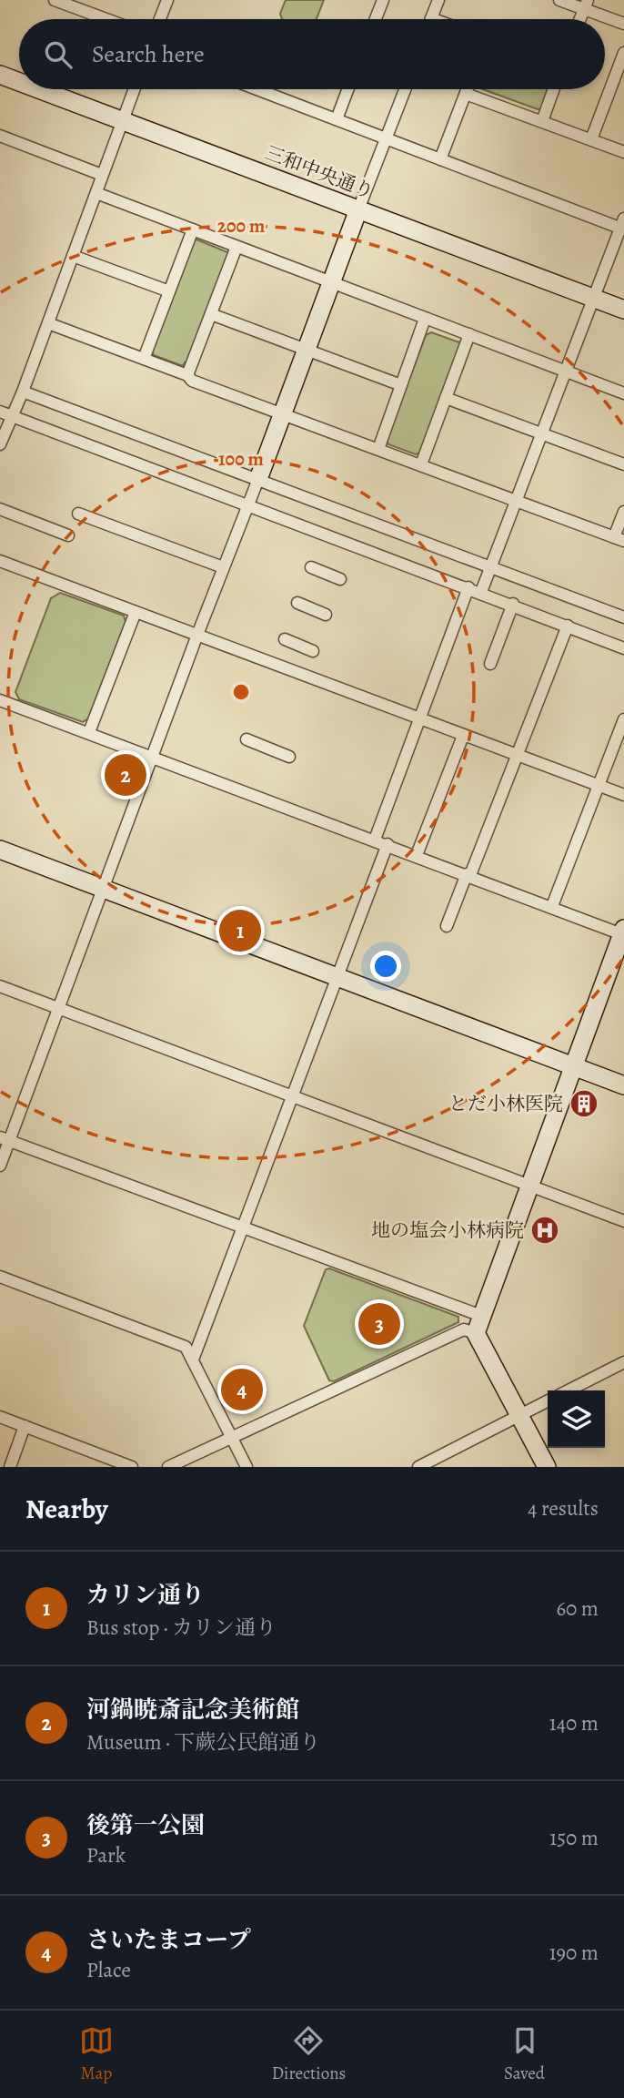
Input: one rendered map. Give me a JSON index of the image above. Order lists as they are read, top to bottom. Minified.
{"streets":{"street":["三和中央通り"]},"places":{"building":["とだ小林医院"],"hospital":["地の塩会小林病院"]},"page":{"search":"Search here","pins":["2","1","3","4"],"heading":["Nearby","4 results"],"list":[{"mark":"1","name":"カリン通り","note":"Bus stop · カリン通り","value":"60 m"},{"mark":"2","name":"河鍋暁斎記念美術館","note":"Museum · 下蕨公民館通り","value":"140 m"},{"mark":"3","name":"後第一公園","note":"Park","value":"150 m"},{"mark":"4","name":"さいたまコープ","note":"Place","value":"190 m"}],"nav":["Map","Directions","Saved"]},"rings":["200 m","100 m"]}
